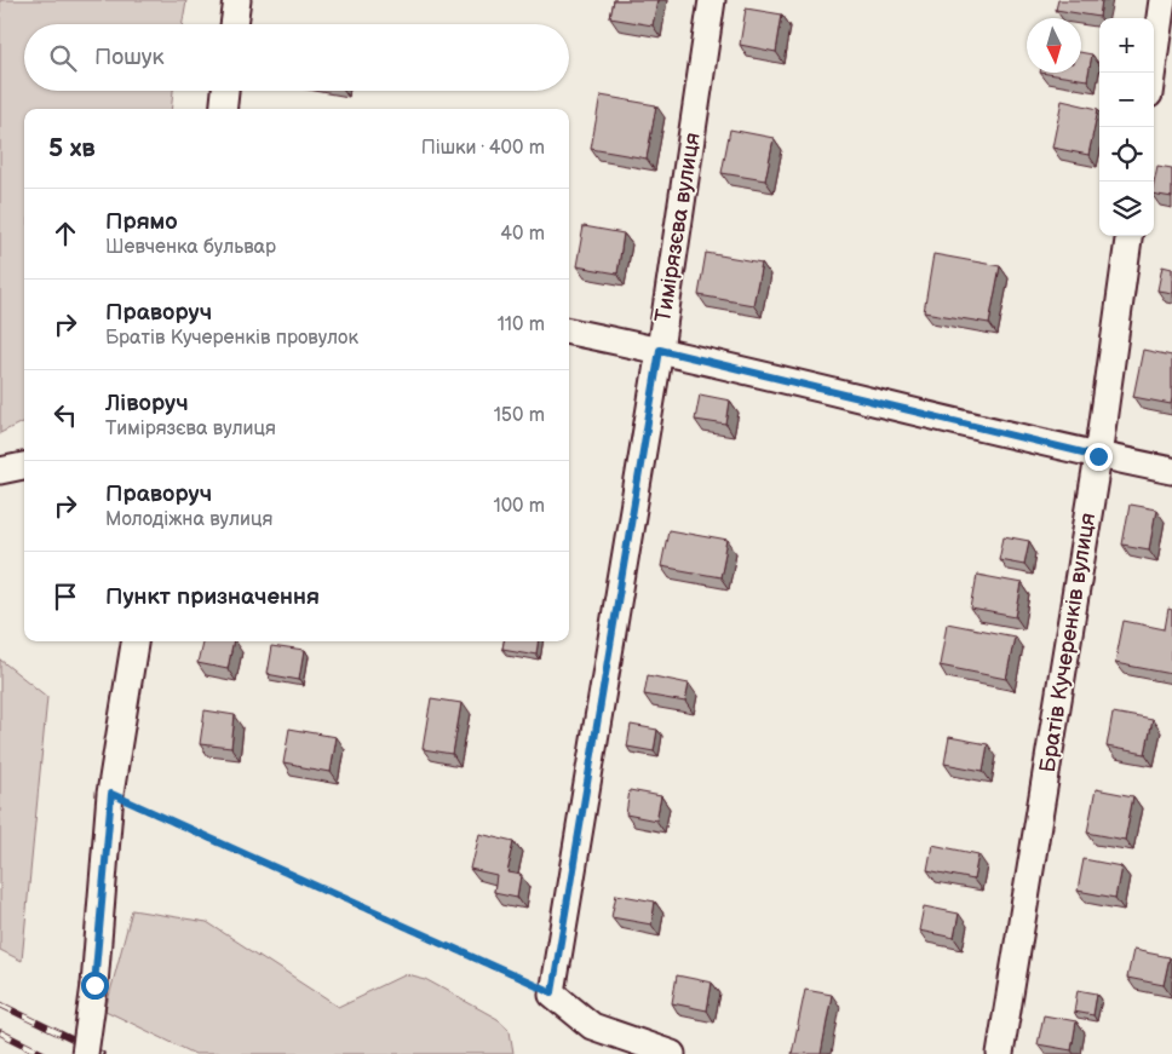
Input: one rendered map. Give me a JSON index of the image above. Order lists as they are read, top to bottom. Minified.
{"streets":{"street":["Тимірязєва вулиця","Братів Кучеренків вулиця"]},"north":"bottom","page":{"map_buttons":["+","−"],"search":"Пошук","heading":["5 хв","Пішки · 400 m"],"list":[["Прямо","Шевченка бульвар","40 m"],["Праворуч","Братів Кучеренків провулок","110 m"],["Ліворуч","Тимірязєва вулиця","150 m"],["Праворуч","Молодіжна вулиця","100 m"],"Пункт призначення"]}}
